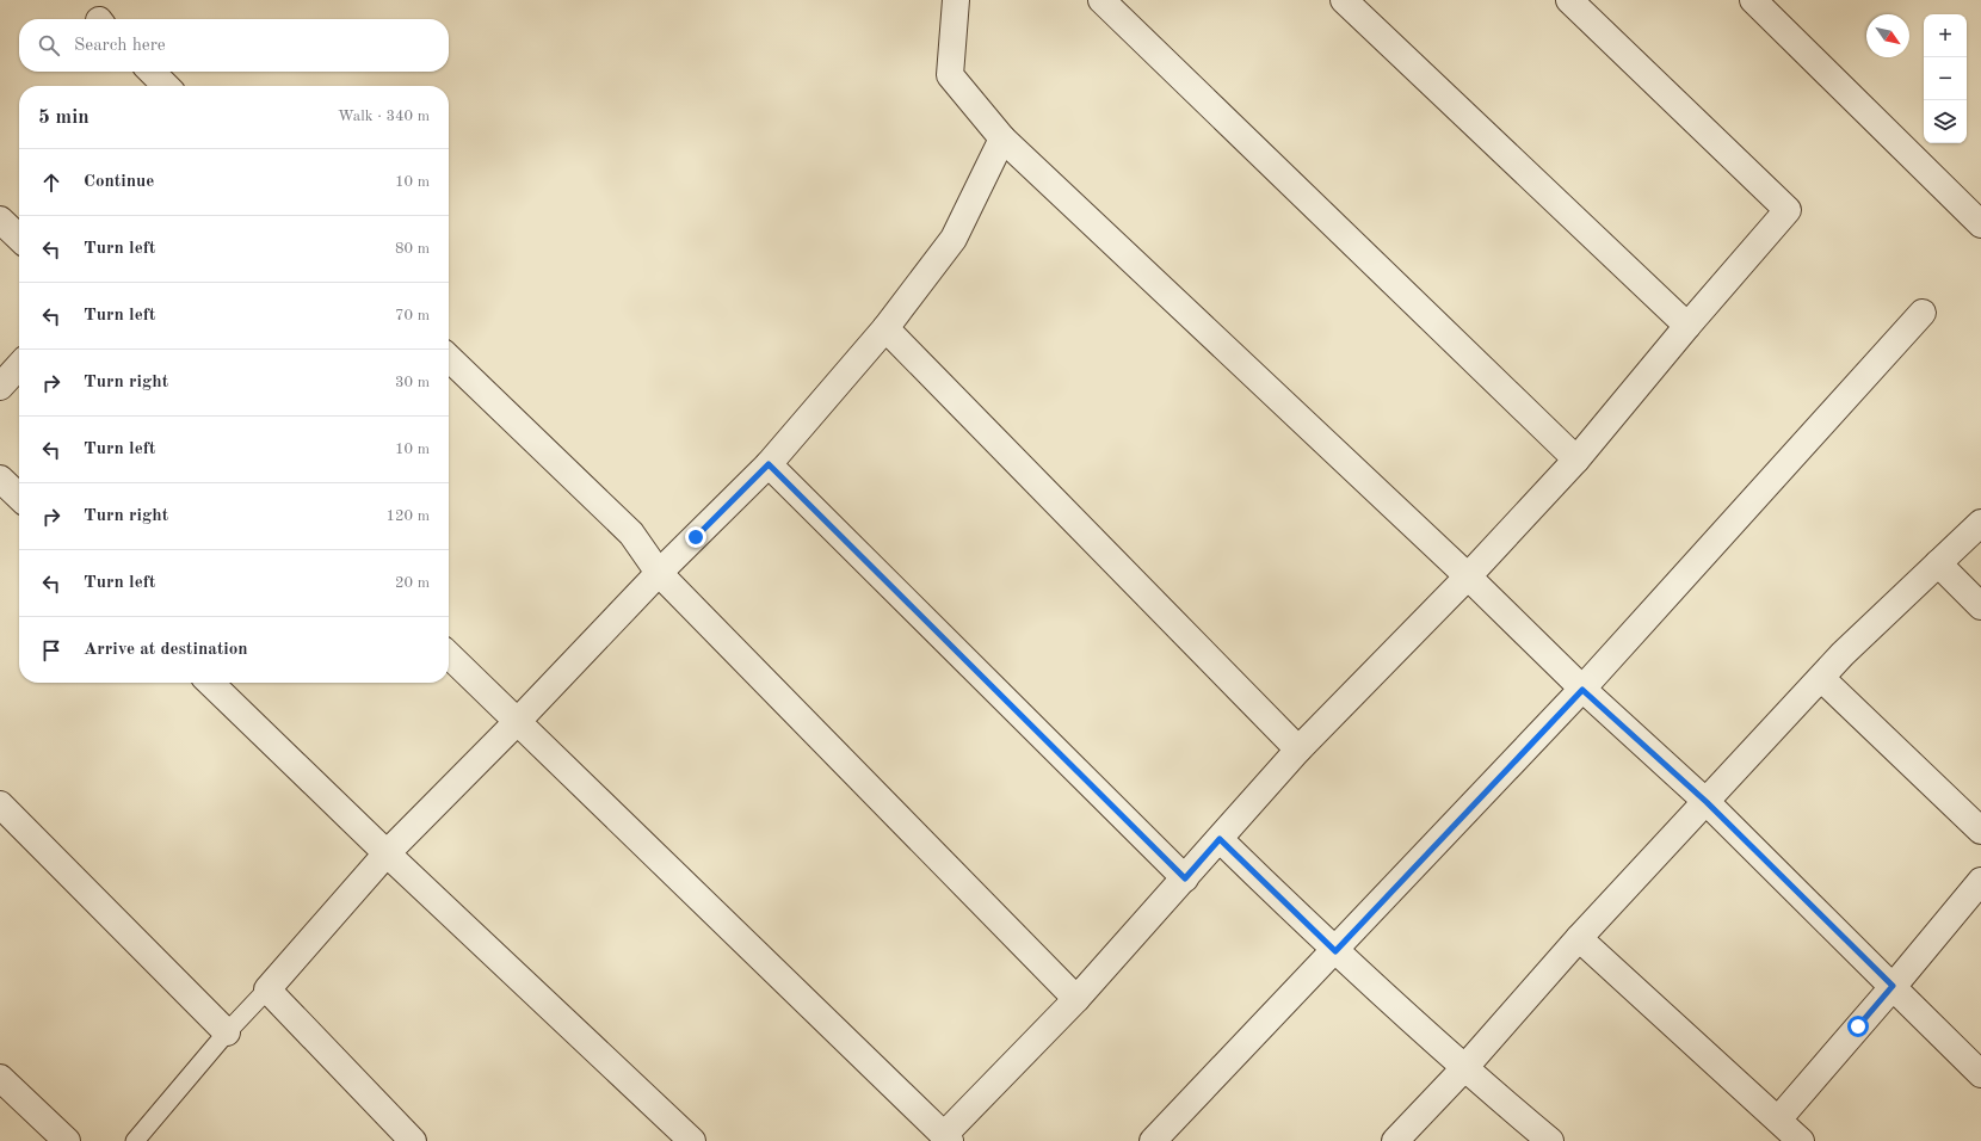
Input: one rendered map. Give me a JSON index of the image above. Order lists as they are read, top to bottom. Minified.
{"north":"bottom right","page":{"map_buttons":["+","−"],"search":"Search here","heading":["5 min","Walk · 340 m"],"list":[["Continue","10 m"],["Turn left","80 m"],["Turn left","70 m"],["Turn right","30 m"],["Turn left","10 m"],["Turn right","120 m"],["Turn left","20 m"],"Arrive at destination"]}}
